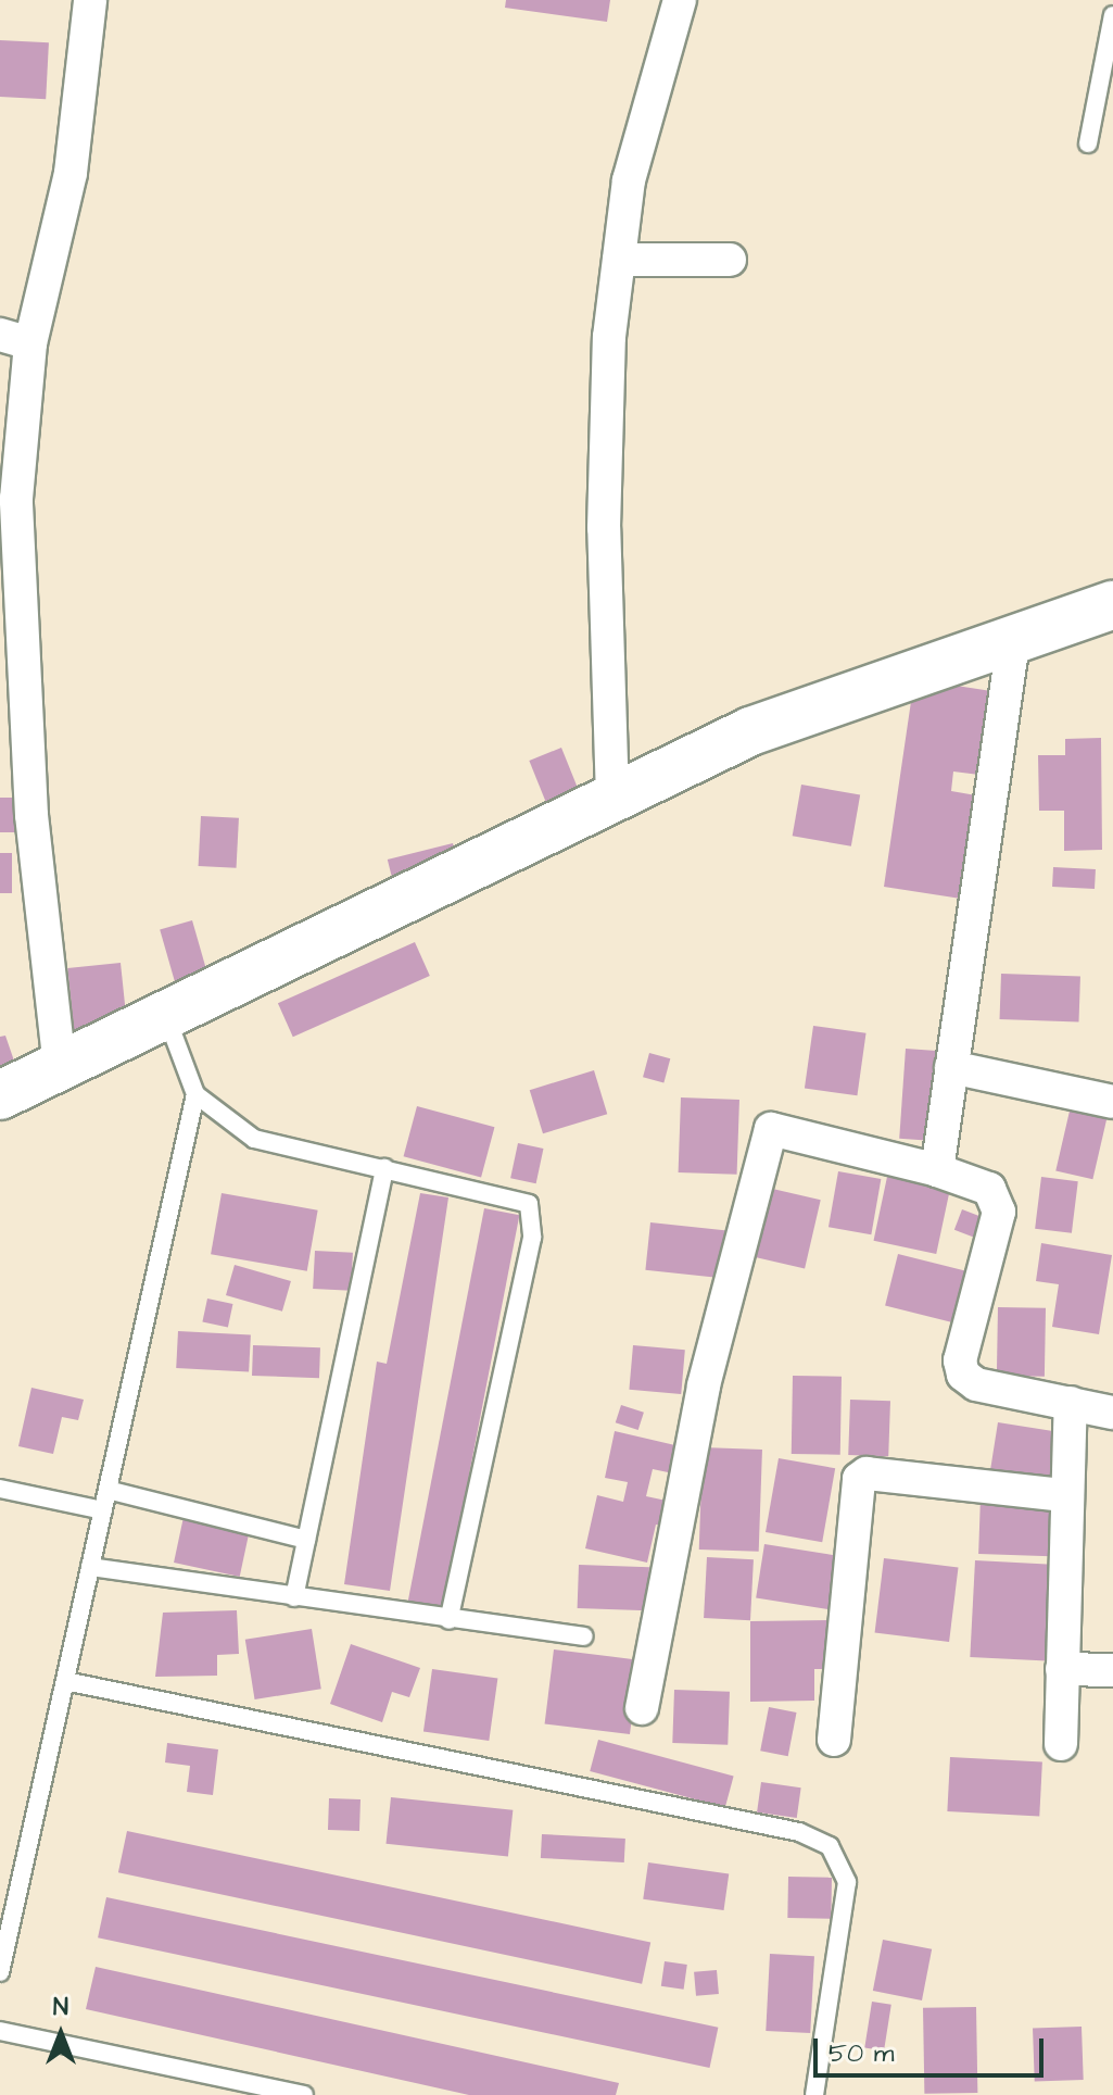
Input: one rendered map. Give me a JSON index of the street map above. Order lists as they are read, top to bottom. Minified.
{"scale_bar":"50 m","north":"top"}
